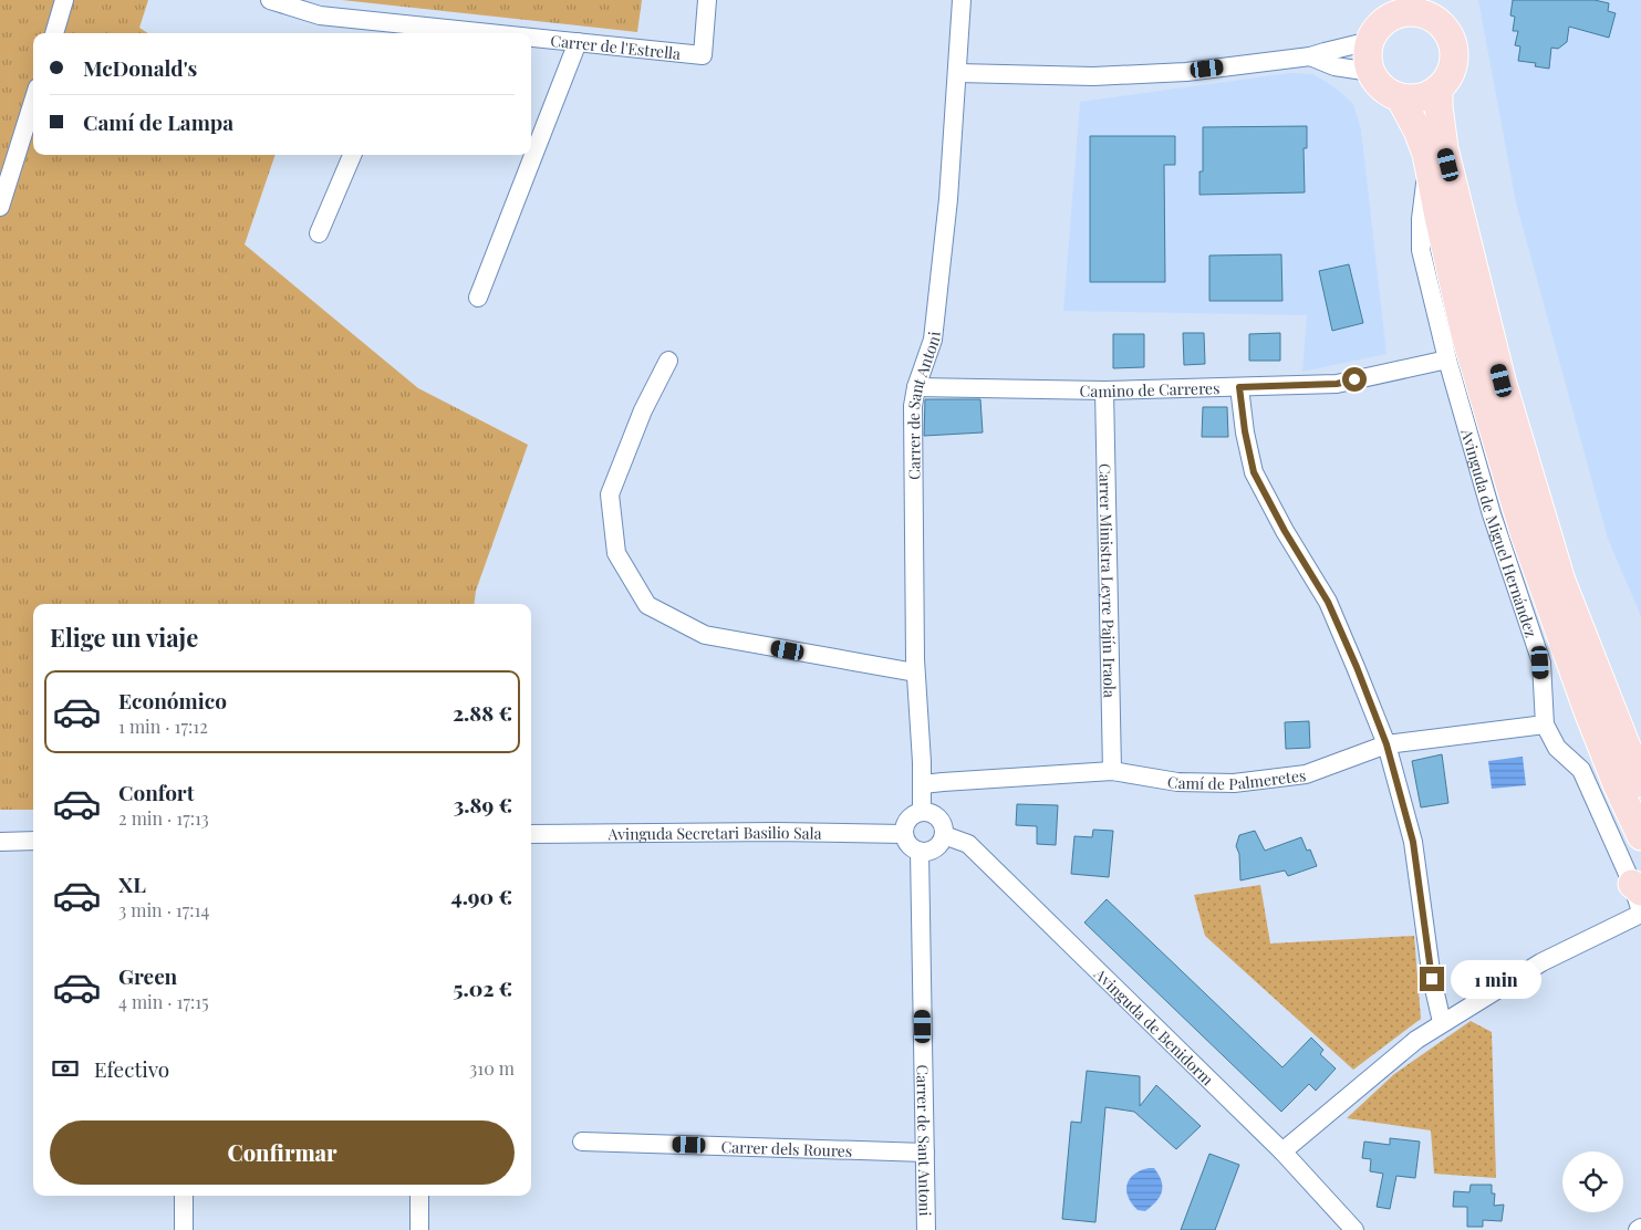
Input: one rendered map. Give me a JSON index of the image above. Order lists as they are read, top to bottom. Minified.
{"streets":{"street":["Carrer de l'Estrella","Camino de Carreres","Carrer de Sant Antoni","Avinguda de Miguel Hernández","Carrer Ministra Leyre Pajín Iraola","Camí de Palmeretes","Avinguda Secretari Basilio Sala","Avinguda de Benidorm","Carrer dels Roures"]},"crossings":[["Camino de Carreres","Carrer de Sant Antoni"],["Camino de Carreres","Avinguda de Miguel Hernández"],["Camino de Carreres","Carrer Ministra Leyre Pajín Iraola"],["Carrer de Sant Antoni","Camí de Palmeretes"],["Carrer de Sant Antoni","Avinguda Secretari Basilio Sala"],["Carrer de Sant Antoni","Avinguda de Benidorm"],["Carrer de Sant Antoni","Carrer dels Roures"],["Avinguda de Miguel Hernández","Camí de Palmeretes"],["Carrer Ministra Leyre Pajín Iraola","Camí de Palmeretes"],["Avinguda Secretari Basilio Sala","Avinguda de Benidorm"]],"page":{"banner":["McDonald's","Camí de Lampa"],"heading":"Elige un viaje","list":[{"name":"Económico","note":"1 min · 17:12","value":"2.88 €"},{"name":"Confort","note":"2 min · 17:13","value":"3.89 €"},{"name":"XL","note":"3 min · 17:14","value":"4.90 €"},{"name":"Green","note":"4 min · 17:15","value":"5.02 €"}],"bubble":"1 min","pay":["Efectivo","310 m"],"buttons":"Confirmar"}}
